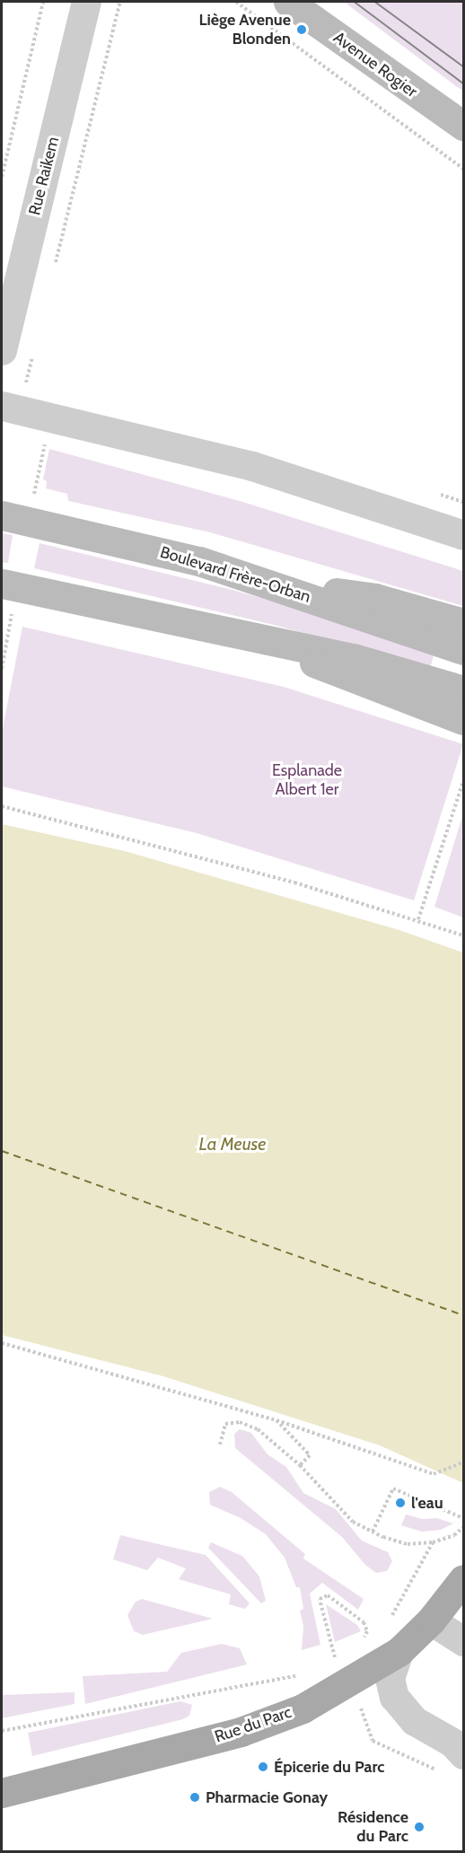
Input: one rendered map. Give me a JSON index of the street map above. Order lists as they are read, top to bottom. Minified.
{"streets":{"main road":["Avenue Rogier","Boulevard Frère-Orban","Rue du Parc"],"street":["Rue Raikem"]},"water":["La Meuse"],"parks":["Esplanade Albert 1er"],"places":["Liège Avenue Blonden","l'eau","Épicerie du Parc","Pharmacie Gonay","Résidence du Parc"]}
